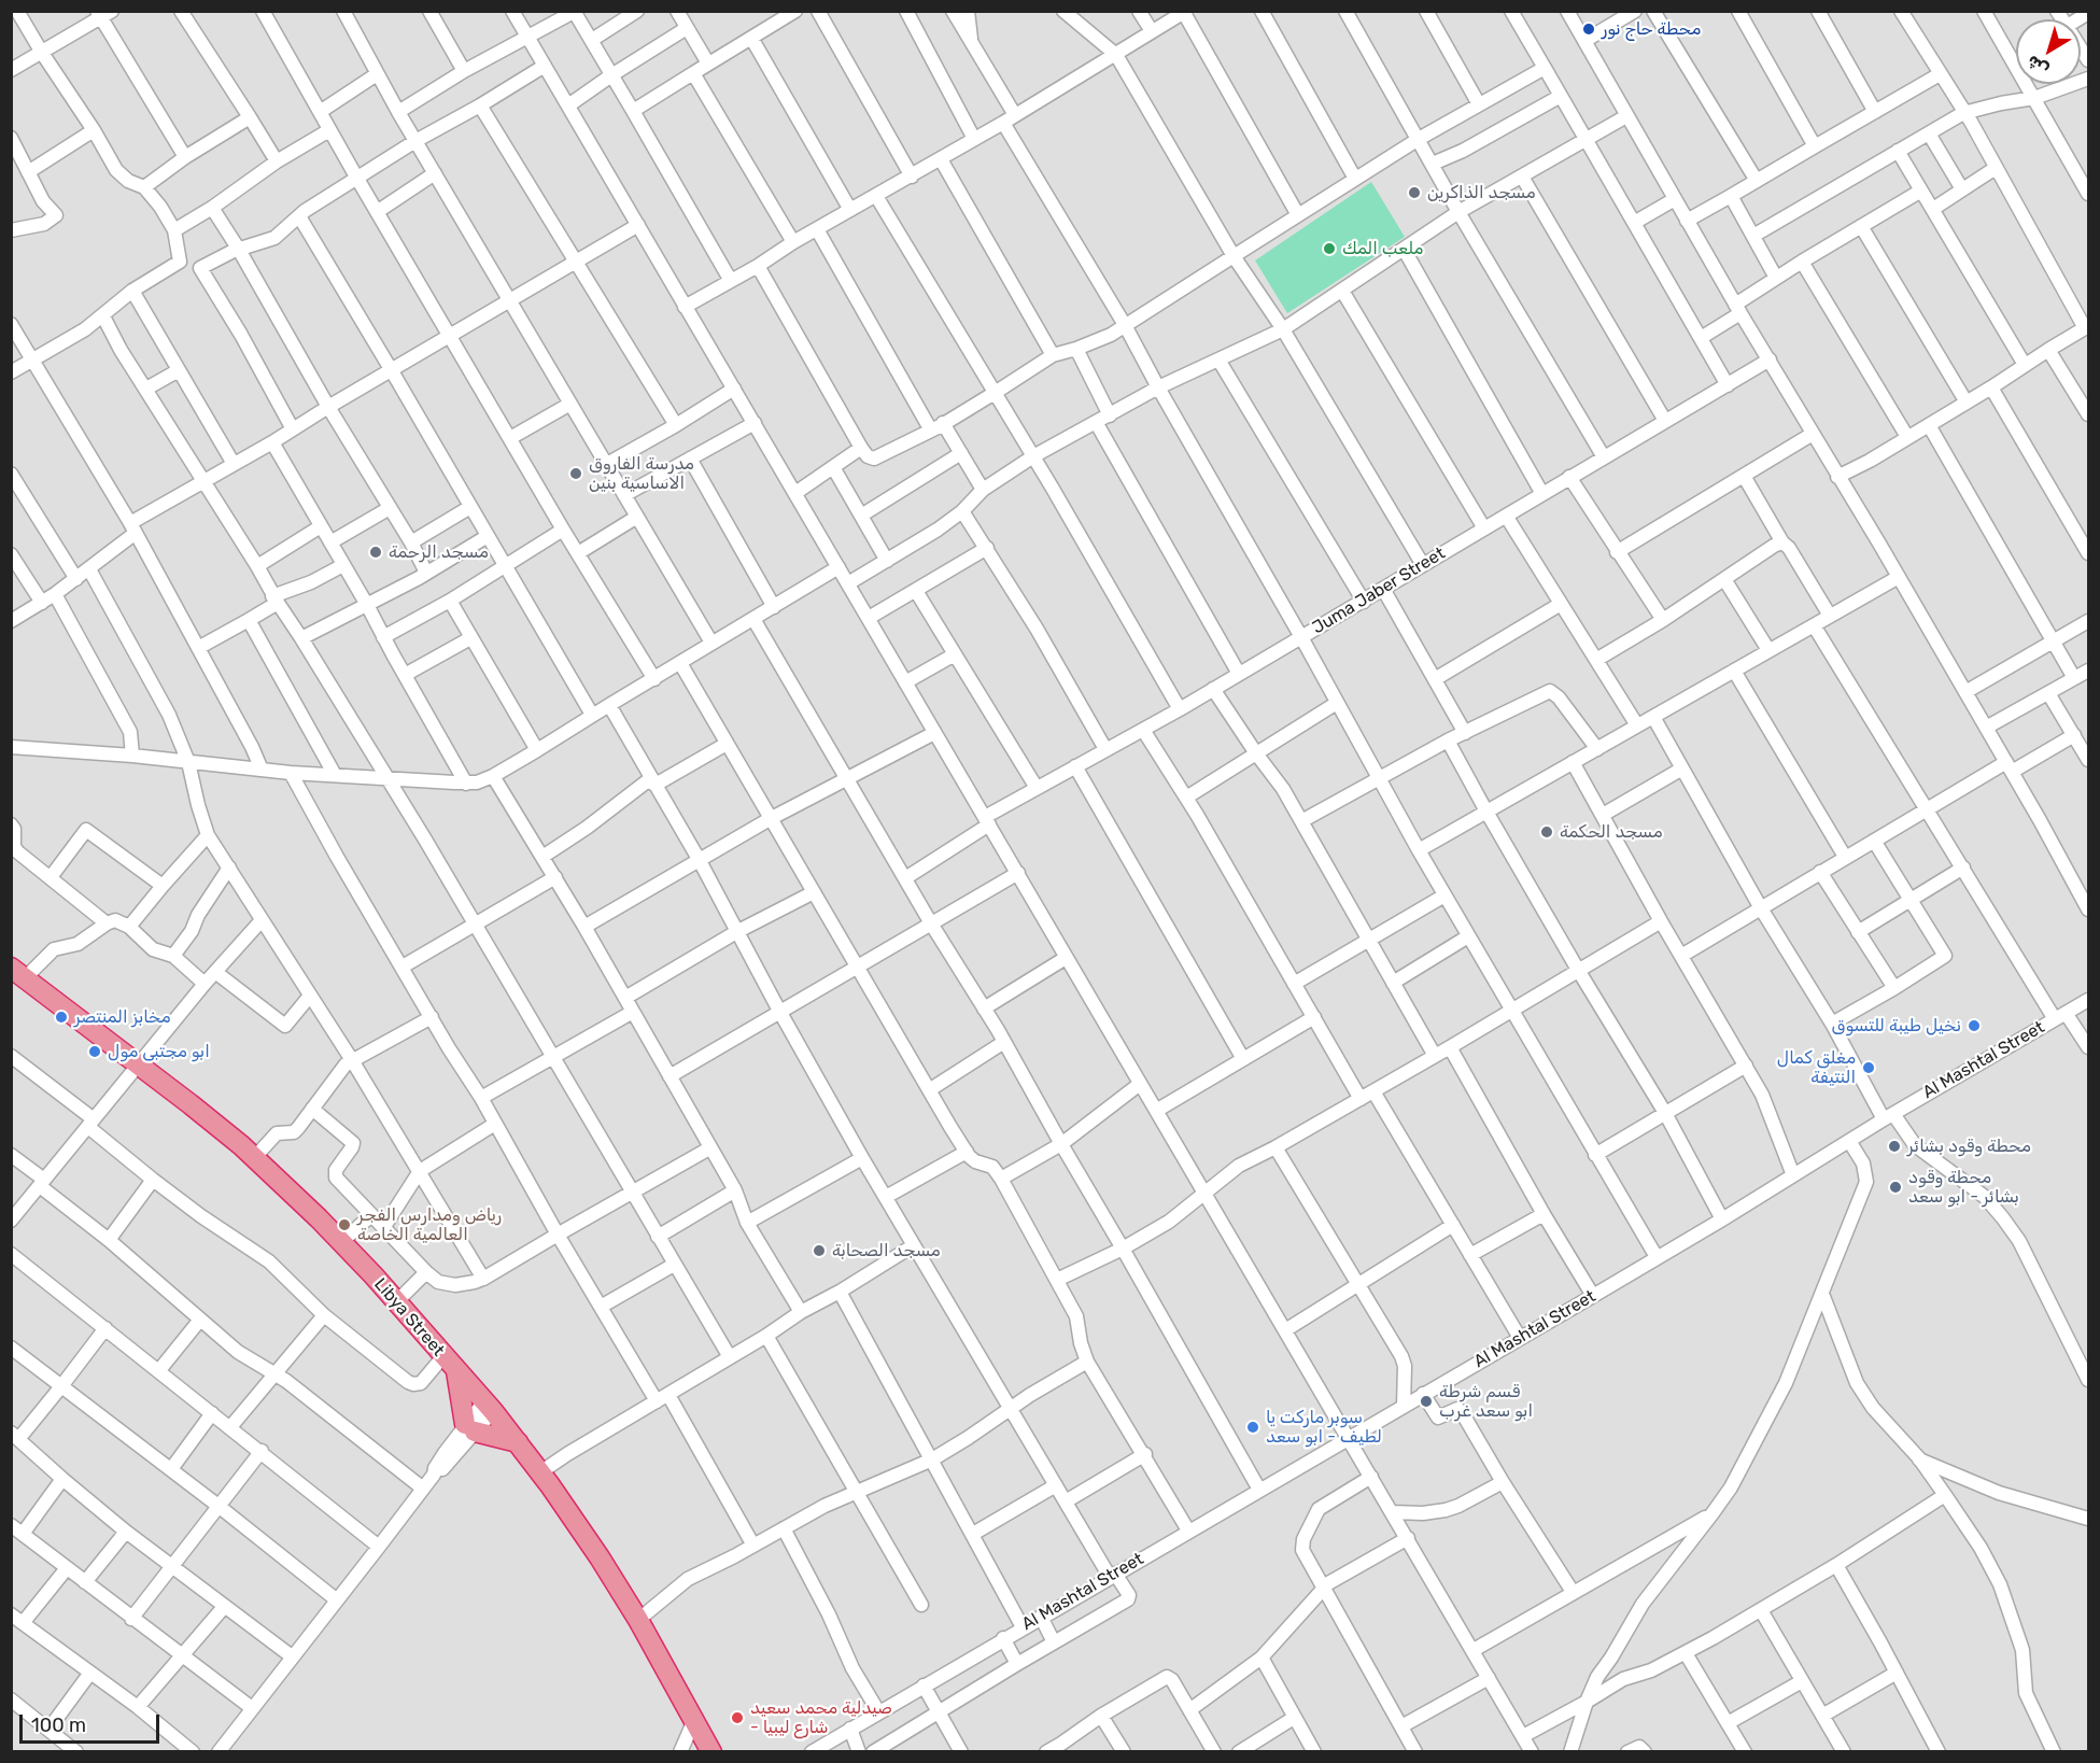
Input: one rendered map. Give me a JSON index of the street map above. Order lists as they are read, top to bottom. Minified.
{"streets":{"highway":["Libya Street"],"street":["Juma Jaber Street","Al Mashtal Street"]},"places":["محطة حاج نور","مسجد الذاكرين","ملعب المك","مدرسة الفاروق الاساسية بنين","مسجد الرحمة","مسجد الحكمة","مخابز المنتصر","نخيل طيبة للتسوق","ابو مجتبى مول","مغلق كمال النتيفة","محطة وقود بشائر","محطة وقود بشائر - ابو سعد","رياض ومدارس الفجر العالمية الخاصة","مسجد الصحابة","قسم شرطة ابو سعد غرب","سوبر ماركت يا لطيف - ابو سعد","صيدلية محمد سعيد - شارع ليبيا"],"scale_bar":"100 m","north":"bottom left"}
